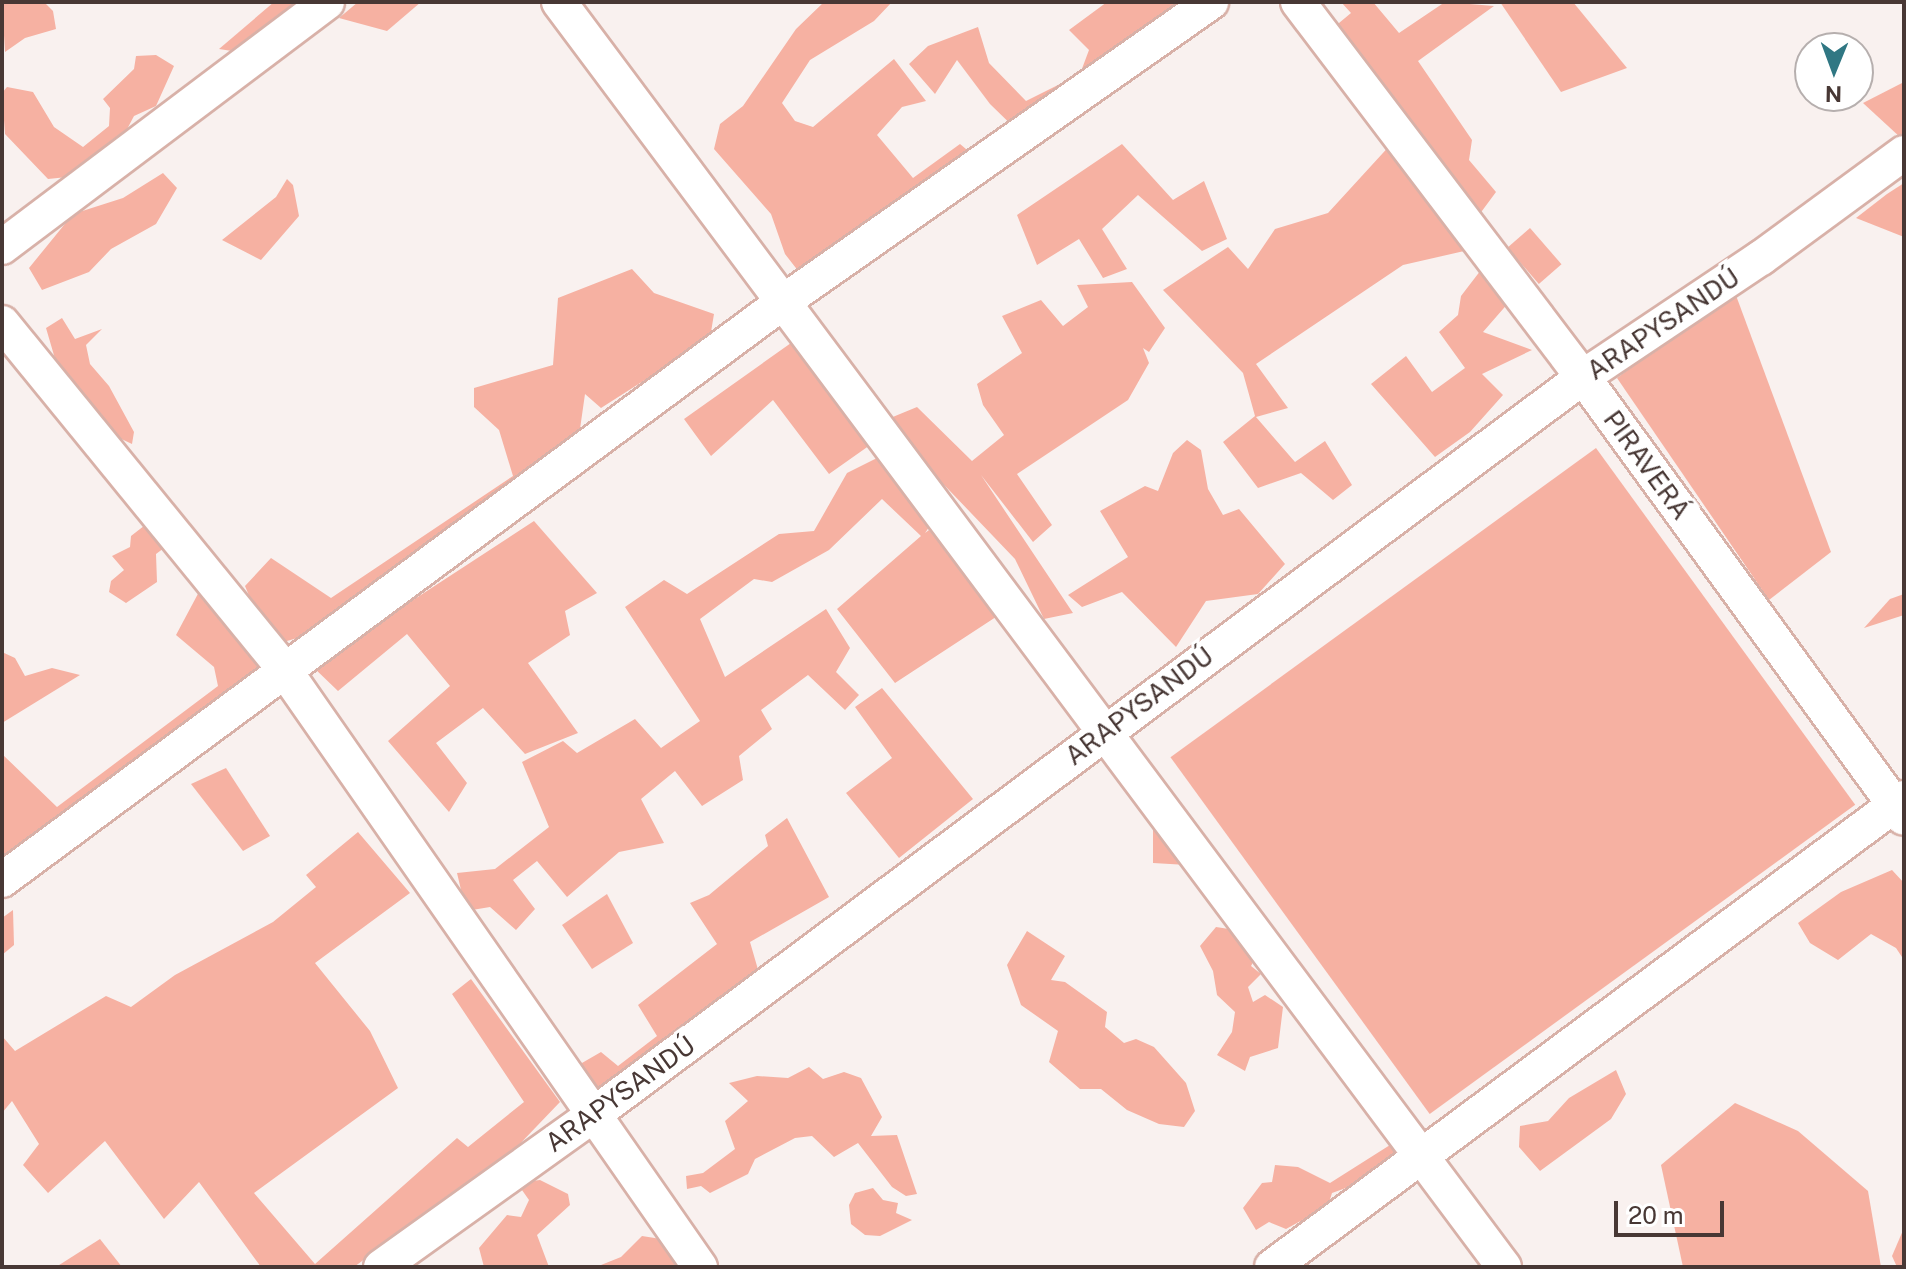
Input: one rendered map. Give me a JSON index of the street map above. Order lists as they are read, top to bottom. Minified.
{"streets":{"street":["ARAPYSANDÚ","PIRAVERÁ"]},"crossings":[["ARAPYSANDÚ","PIRAVERÁ"]],"scale_bar":"20 m","north":"bottom"}
